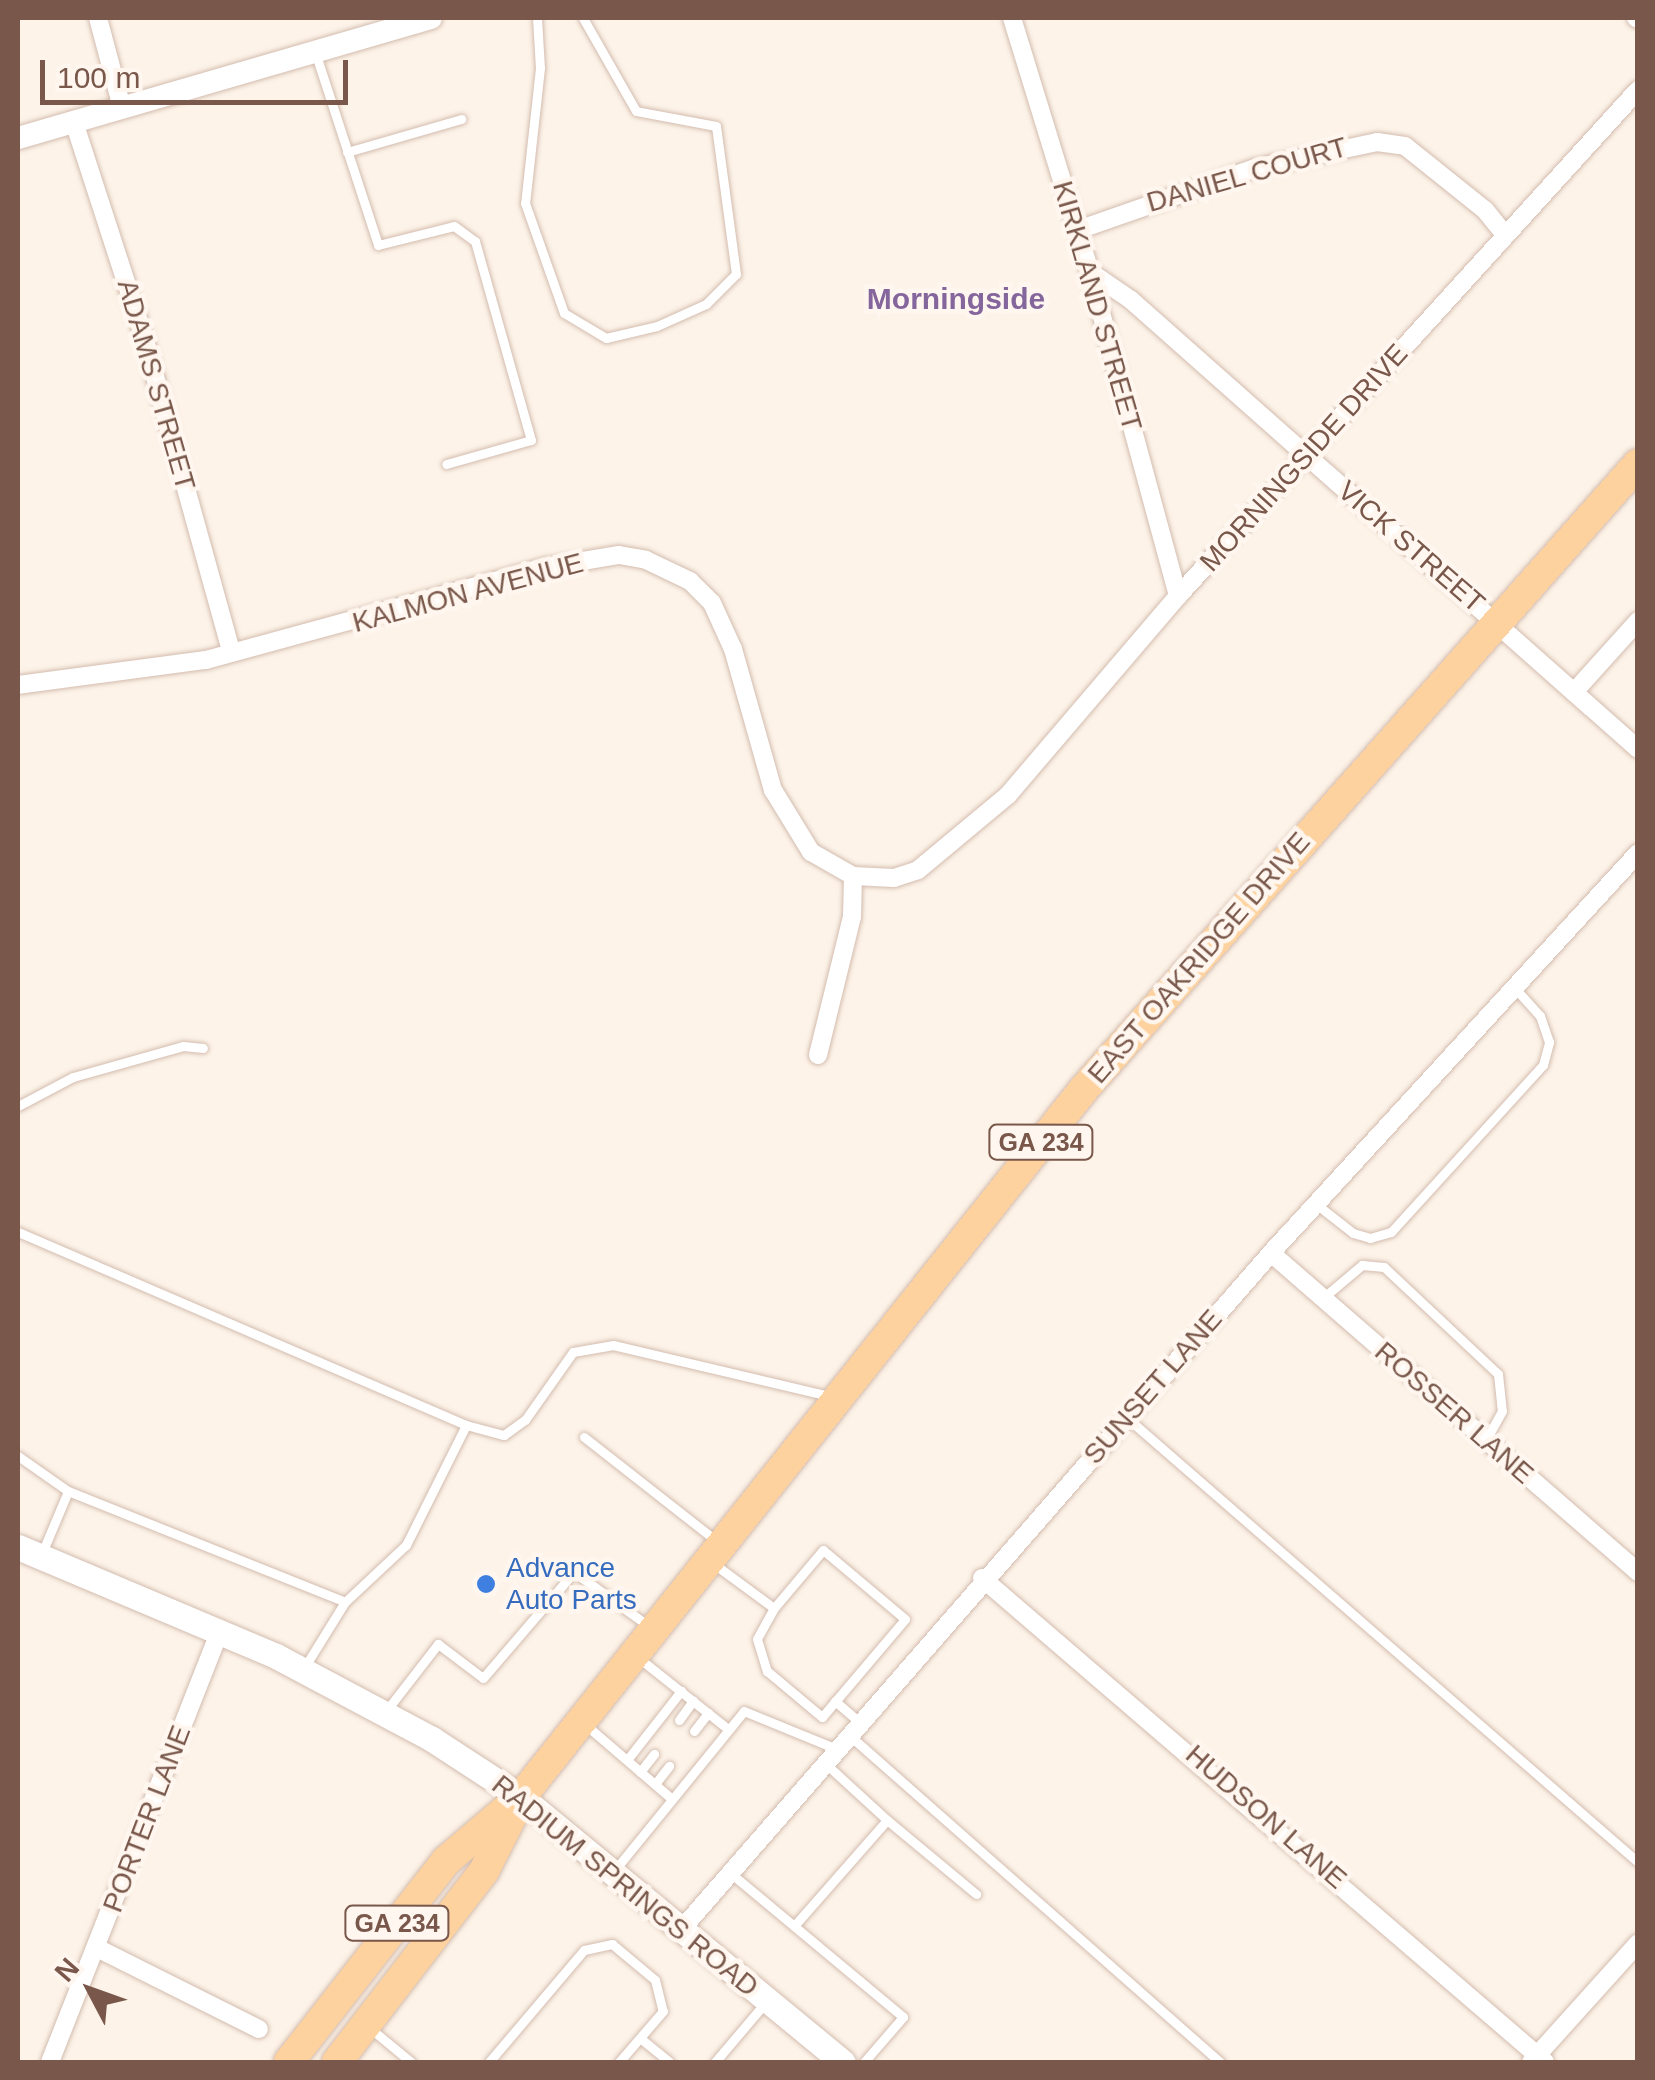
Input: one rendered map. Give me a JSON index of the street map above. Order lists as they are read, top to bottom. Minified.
{"streets":{"main road":["EAST OAKRIDGE DRIVE","GA 234","RADIUM SPRINGS ROAD"],"street":["DANIEL COURT","KIRKLAND STREET","ADAMS STREET","MORNINGSIDE DRIVE","VICK STREET","KALMON AVENUE","SUNSET LANE","ROSSER LANE","HUDSON LANE","PORTER LANE"]},"crossings":[["DANIEL COURT","KIRKLAND STREET"],["DANIEL COURT","MORNINGSIDE DRIVE"],["KIRKLAND STREET","MORNINGSIDE DRIVE"],["KIRKLAND STREET","VICK STREET"],["ADAMS STREET","KALMON AVENUE"],["MORNINGSIDE DRIVE","VICK STREET"],["MORNINGSIDE DRIVE","KALMON AVENUE"],["VICK STREET","EAST OAKRIDGE DRIVE"],["EAST OAKRIDGE DRIVE","RADIUM SPRINGS ROAD"],["SUNSET LANE","ROSSER LANE"],["SUNSET LANE","HUDSON LANE"],["SUNSET LANE","RADIUM SPRINGS ROAD"],["PORTER LANE","RADIUM SPRINGS ROAD"]],"districts":["Morningside"],"places":["Advance Auto Parts"],"scale_bar":"100 m","north":"top left"}
